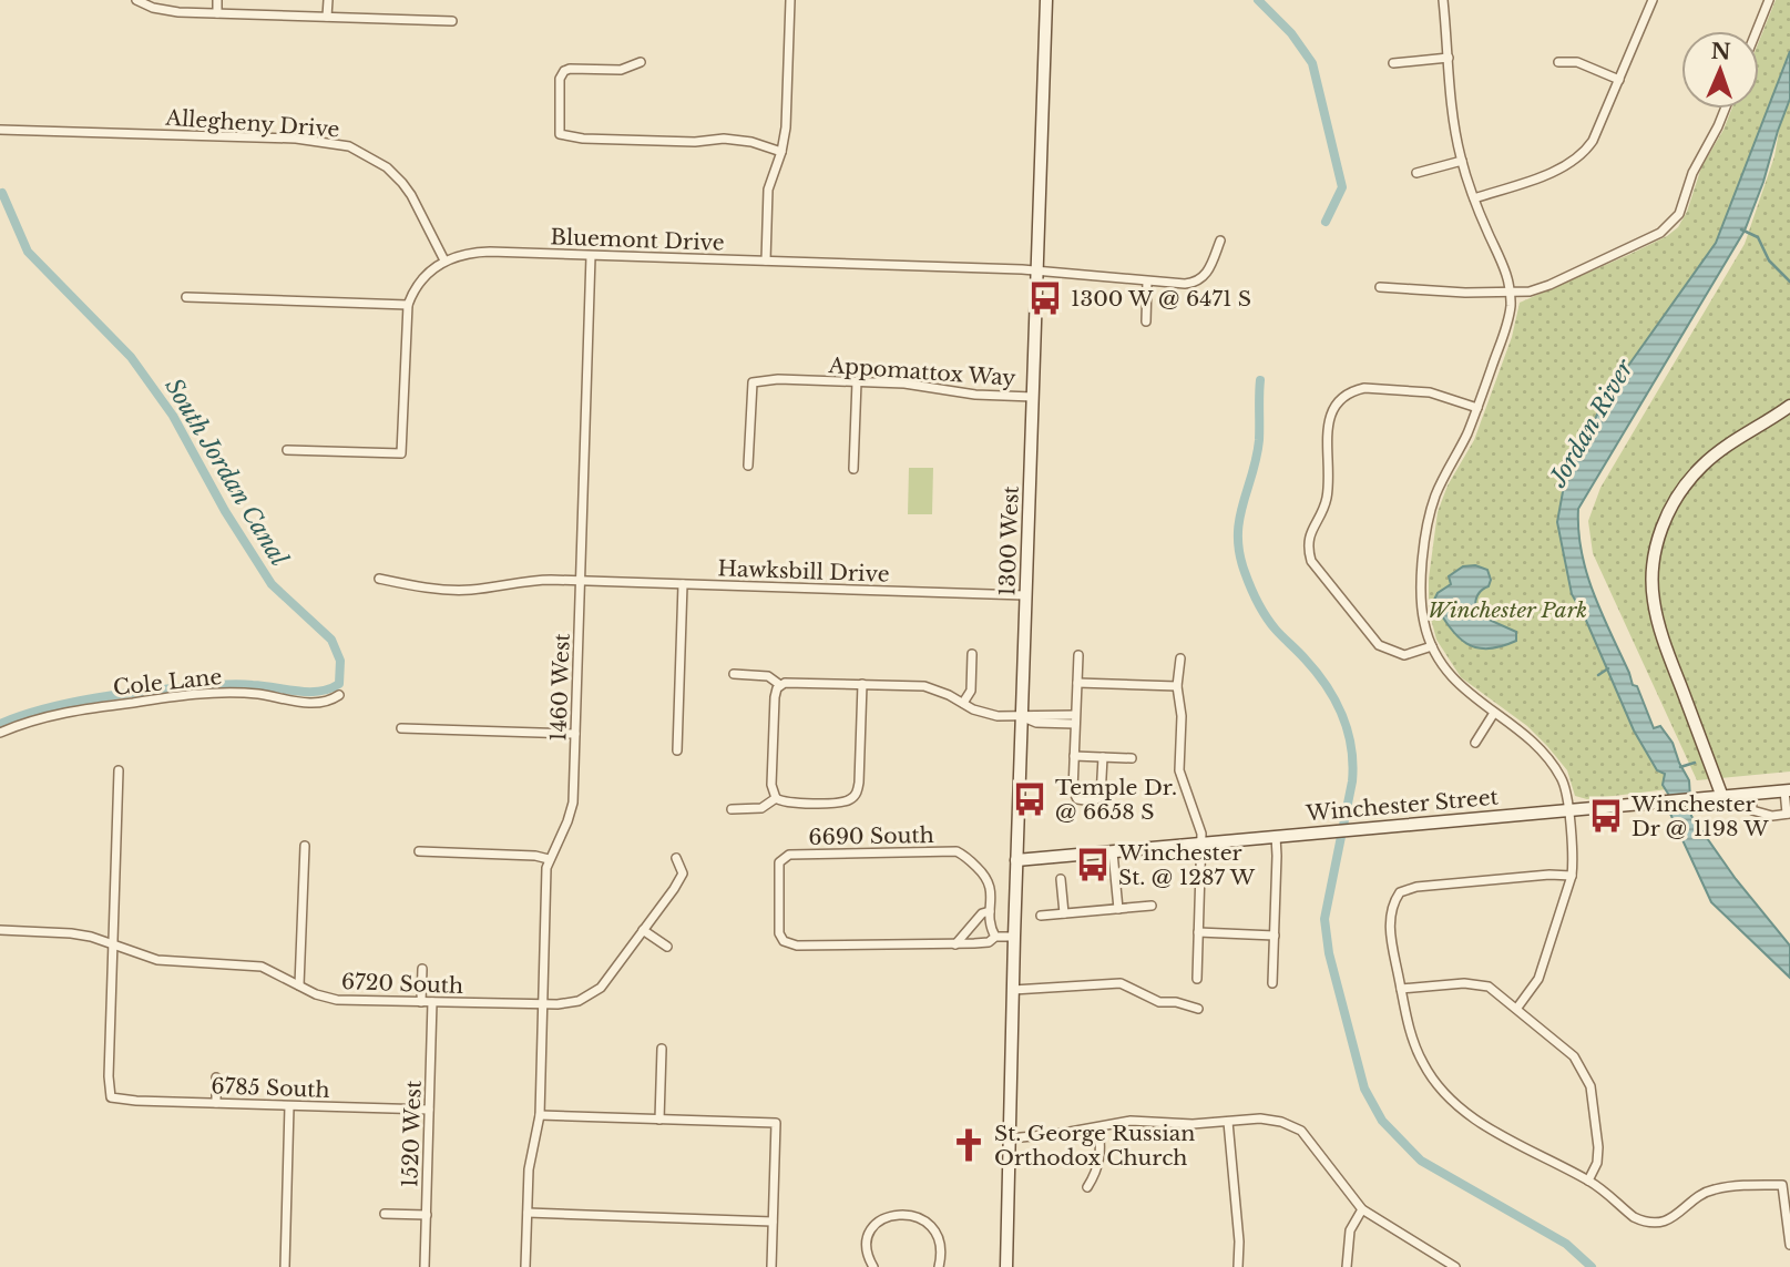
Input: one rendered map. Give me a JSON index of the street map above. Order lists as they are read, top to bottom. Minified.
{"streets":{"street":["Allegheny Drive","Bluemont Drive","Appomattox Way","1300 West","Hawksbill Drive","Cole Lane","1460 West","Winchester Street","6690 South","6720 South","6785 South","1520 West"]},"crossings":[["Allegheny Drive","Bluemont Drive"],["Bluemont Drive","1300 West"],["Bluemont Drive","1460 West"],["Appomattox Way","1300 West"],["1300 West","Hawksbill Drive"],["1300 West","Winchester Street"],["1300 West","6690 South"],["Hawksbill Drive","1460 West"],["1460 West","6720 South"],["6720 South","6785 South"],["6720 South","1520 West"],["6785 South","1520 West"]],"water":["Jordan River","South Jordan Canal"],"parks":["Winchester Park"],"places":{"bus stop":["1300 W @ 6471 S","Temple Dr. @ 6658 S","Winchester Dr @ 1198 W","Winchester St. @ 1287 W"],"church":["St. George Russian Orthodox Church"]},"north":"top"}
